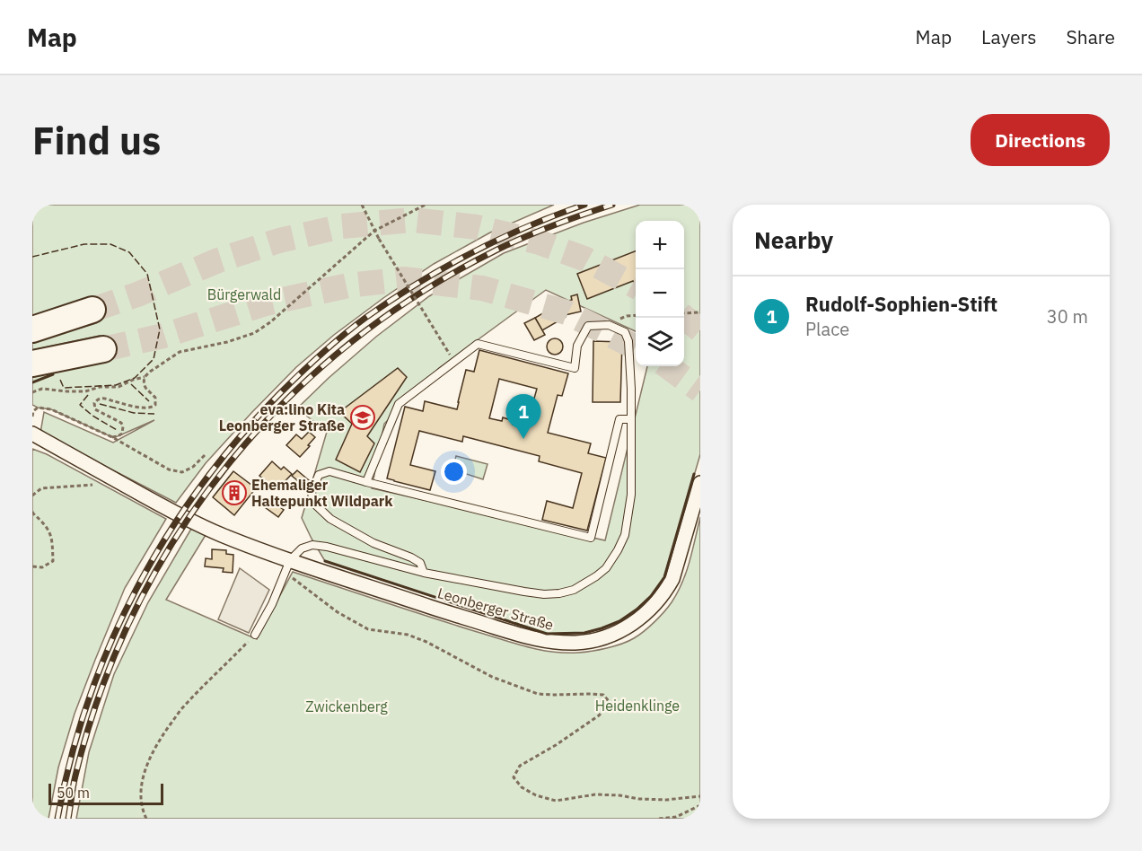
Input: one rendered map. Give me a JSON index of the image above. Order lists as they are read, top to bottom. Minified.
{"streets":{"street":["Leonberger Straße"]},"parks":["Bürgerwald","Heidenklinge","Zwickenberg"],"places":{"school or university":["eva:lino Kita Leonberger Straße"],"building":["Ehemaliger Haltepunkt Wildpark"]},"scale_bar":"50 m","page":{"header":"Map","nav":["Map","Layers","Share"],"buttons":"Directions","title":"Find us","heading":"Nearby","map_buttons":["+","−"],"list":[{"mark":"1","name":"Rudolf-Sophien-Stift","note":"Place","value":"30 m"}],"pins":"1","scale":"50 m"}}
